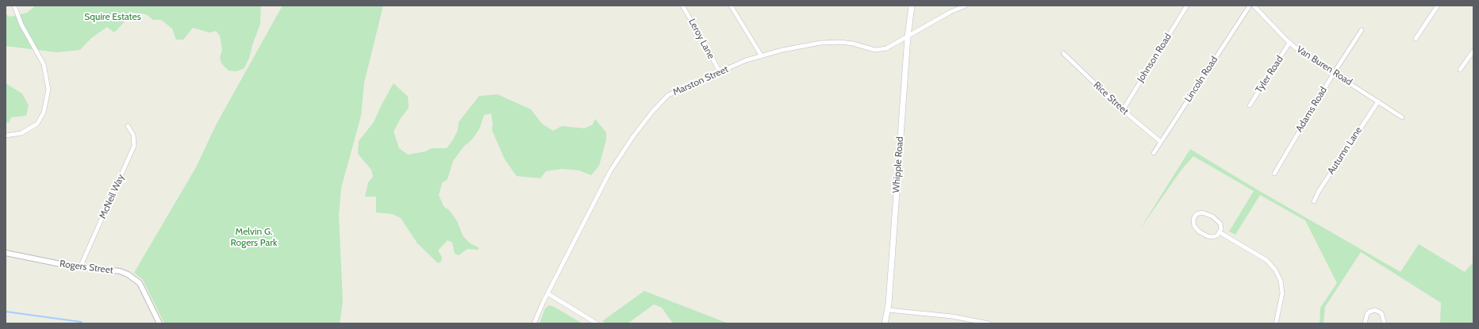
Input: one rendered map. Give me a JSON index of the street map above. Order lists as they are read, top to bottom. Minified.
{"streets":{"main road":["Whipple Road"],"street":["Leroy Lane","Johnson Road","Van Buren Road","Tyler Road","Lincoln Road","Marston Street","Rice Street","Adams Road","Autumn Lane","McNeil Way","Rogers Street"]},"crossings":[["Leroy Lane","Marston Street"],["Johnson Road","Rice Street"],["Van Buren Road","Tyler Road"],["Van Buren Road","Adams Road"],["Van Buren Road","Autumn Lane"],["Lincoln Road","Rice Street"],["Marston Street","Whipple Road"],["McNeil Way","Rogers Street"]],"parks":["Squire Estates","Melvin G. Rogers Park"]}
